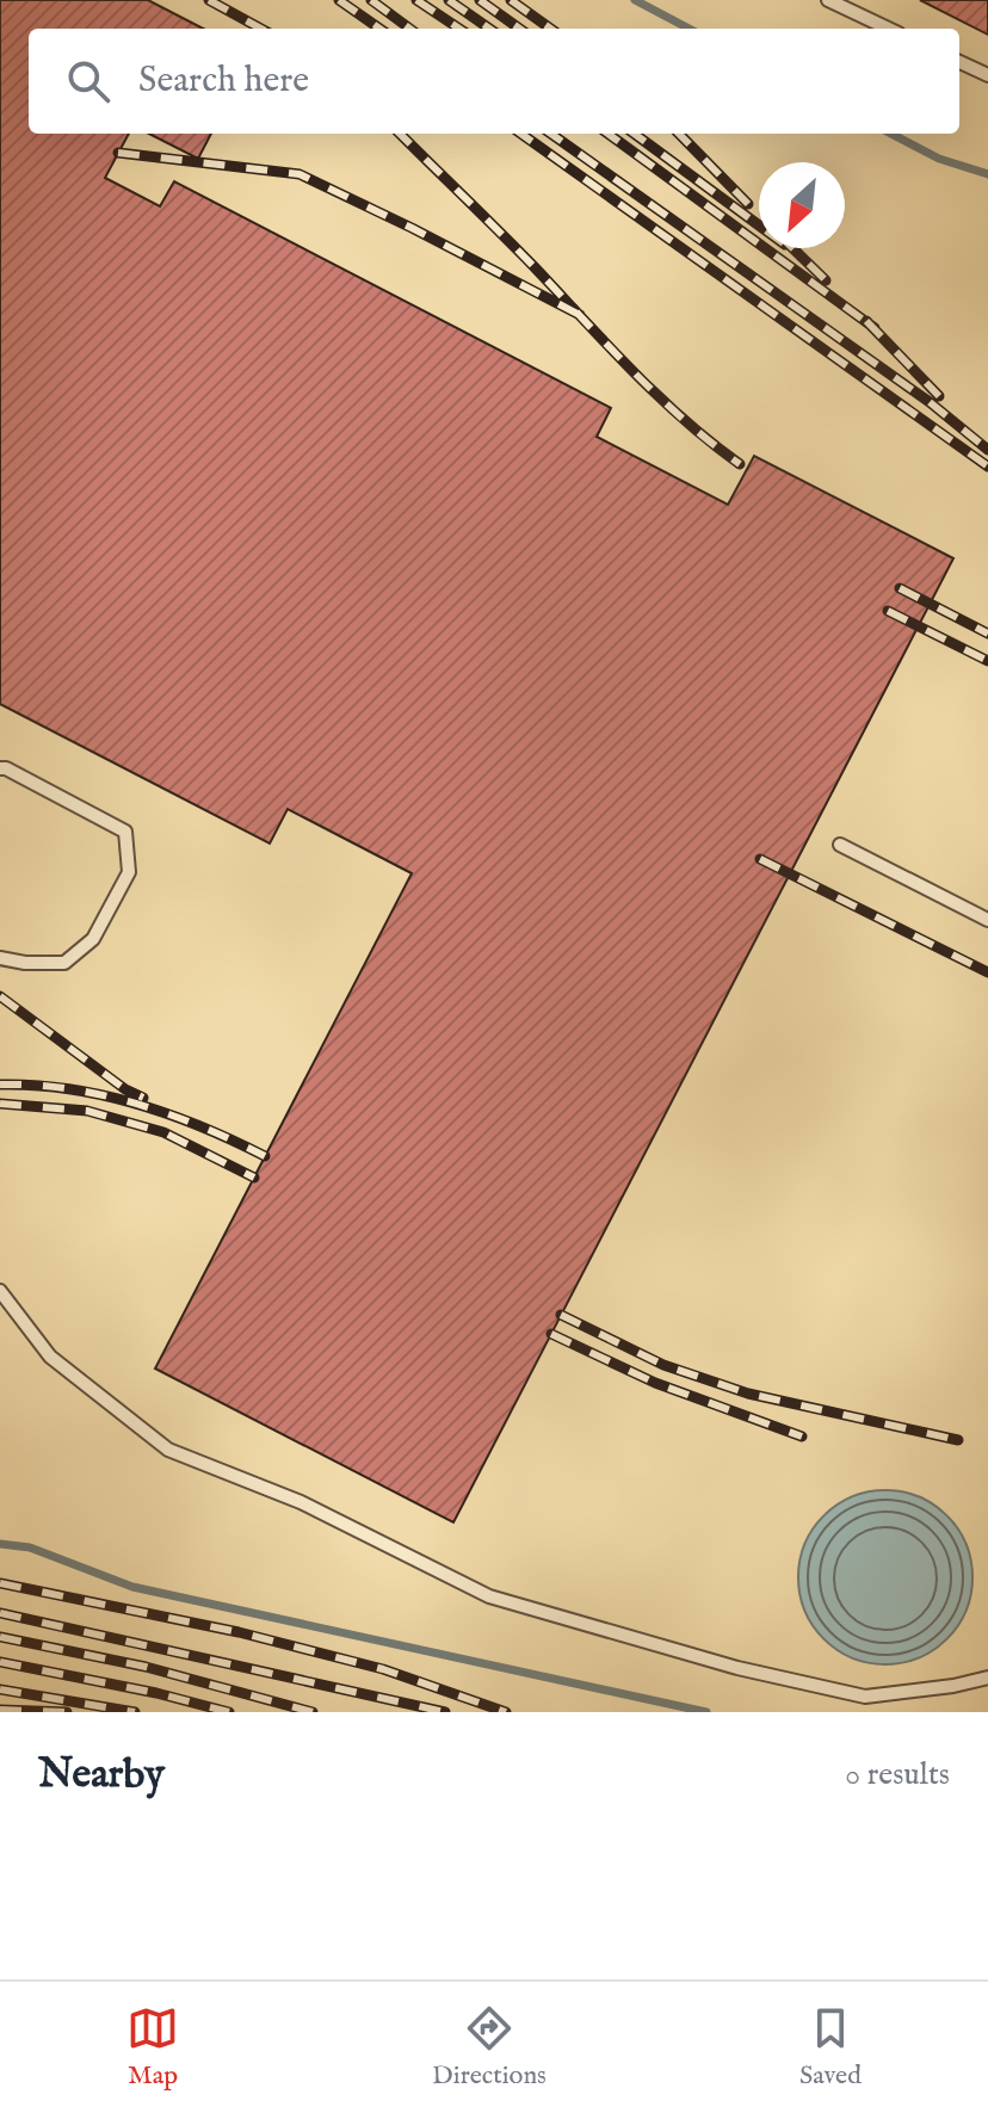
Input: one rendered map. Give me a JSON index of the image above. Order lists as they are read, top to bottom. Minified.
{"north":"bottom left","page":{"search":"Search here","heading":["Nearby","0 results"],"nav":["Map","Directions","Saved"]}}
